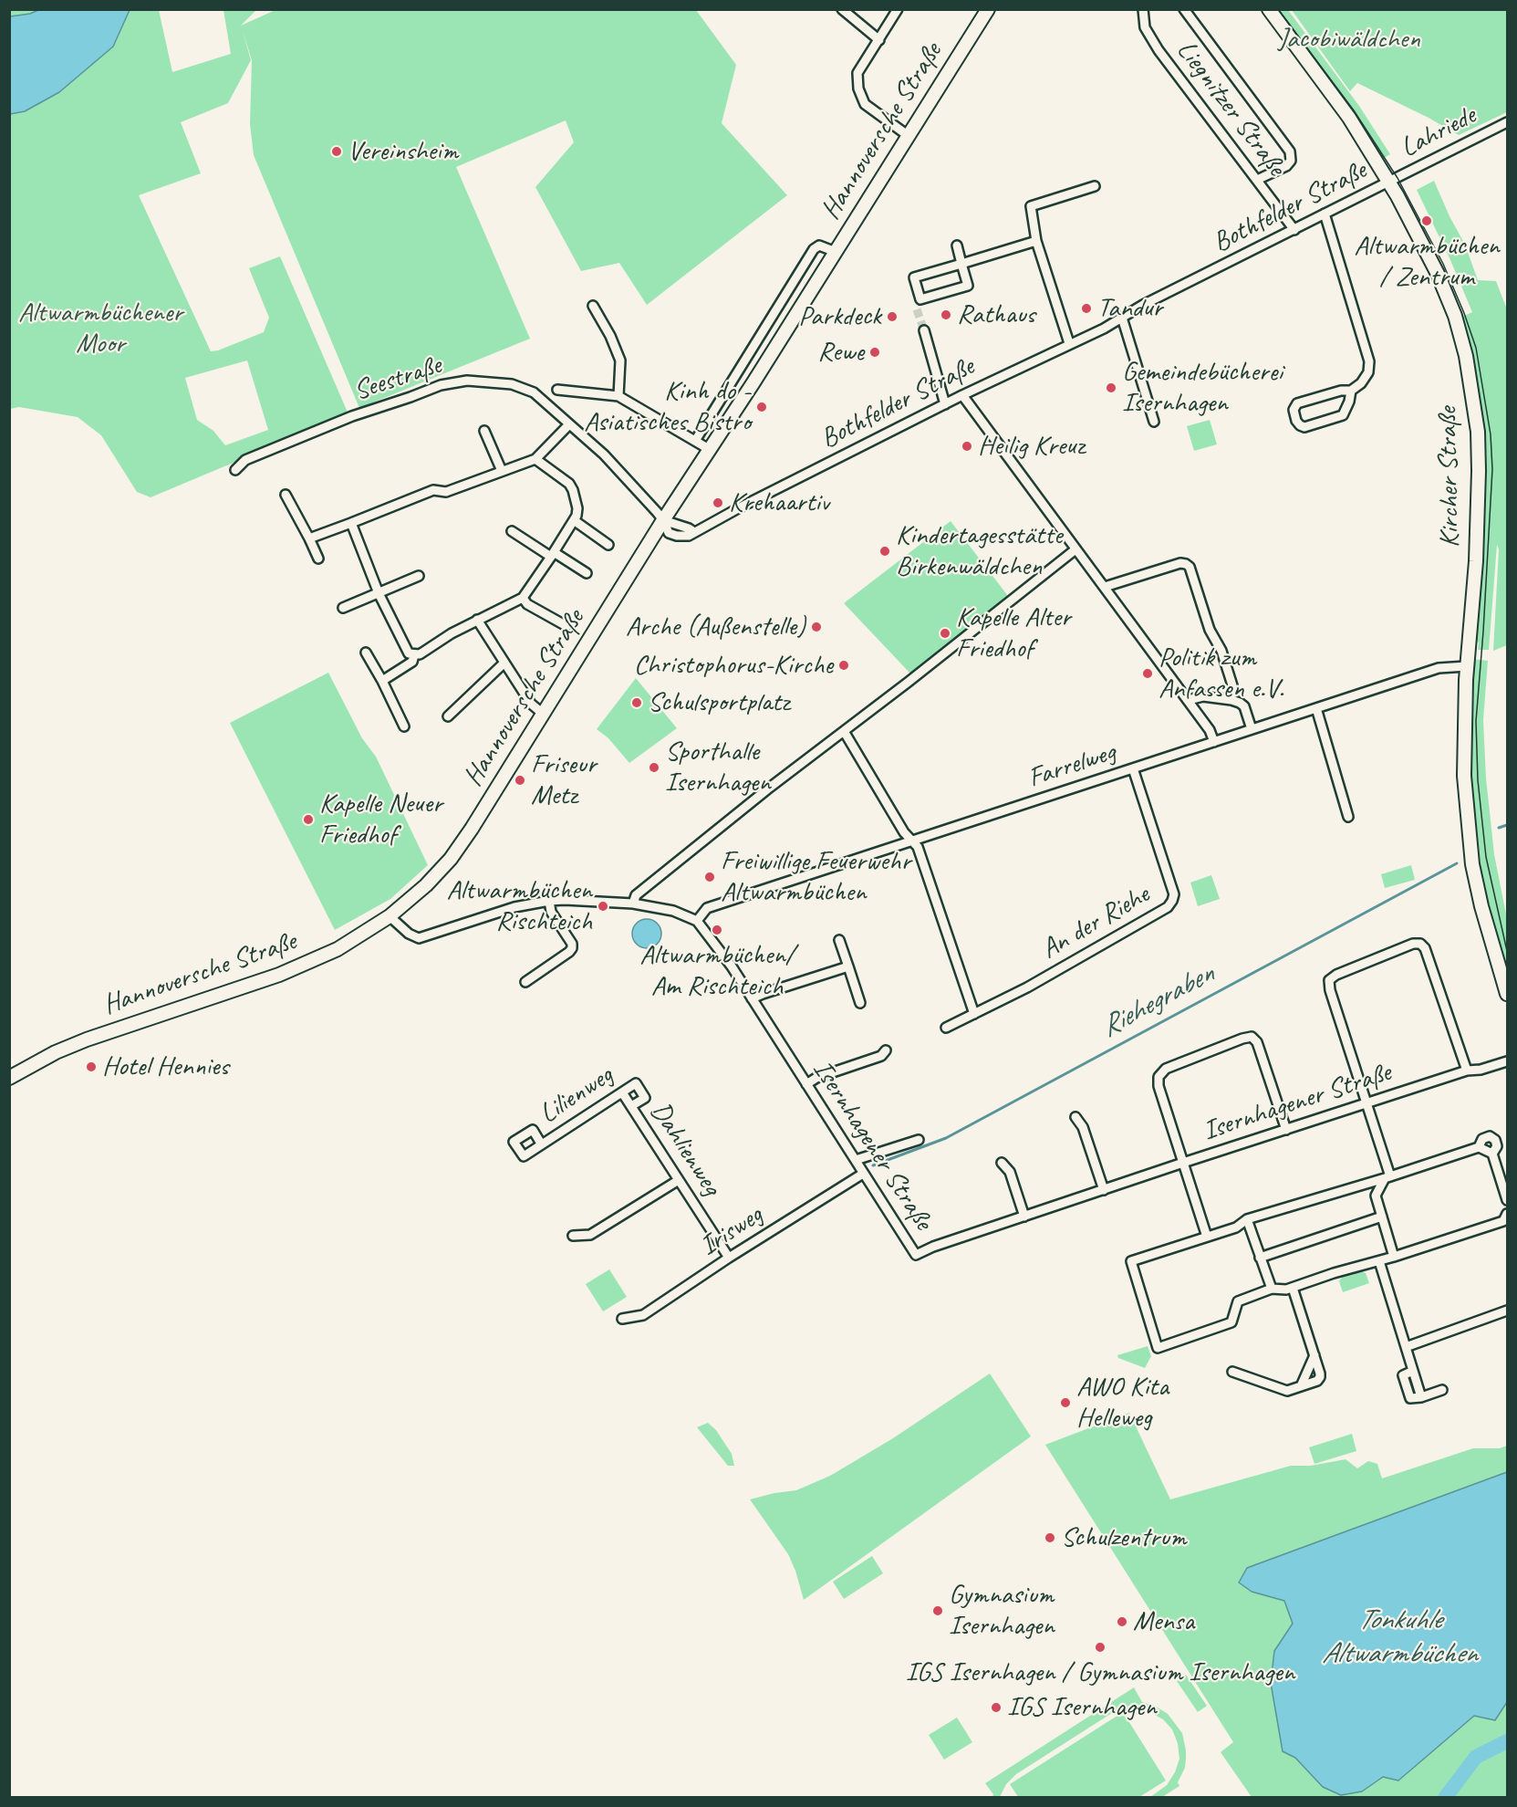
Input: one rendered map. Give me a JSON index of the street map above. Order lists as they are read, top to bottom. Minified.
{"streets":{"main road":["Hannoversche Straße","Kircher Straße"],"street":["Liegnitzer Straße","Lahriede","Bothfelder Straße","Seestraße","Farrelweg","An der Riehe","Lilienweg","Isernhagener Straße","Dahlienweg","Irisweg"]},"crossings":[["Liegnitzer Straße","Bothfelder Straße"],["Hannoversche Straße","Bothfelder Straße"],["Hannoversche Straße","Seestraße"],["Hannoversche Straße","Isernhagener Straße"],["Lahriede","Bothfelder Straße"],["Lahriede","Kircher Straße"],["Bothfelder Straße","Seestraße"],["Bothfelder Straße","Kircher Straße"],["Kircher Straße","Farrelweg"],["Farrelweg","An der Riehe"],["Farrelweg","Isernhagener Straße"],["Lilienweg","Dahlienweg"],["Isernhagener Straße","Irisweg"],["Dahlienweg","Irisweg"]],"water":["Riehegraben","Tonkuhle Altwarmbüchen"],"parks":["Jacobiwäldchen","Altwarmbüchener Moor"],"places":["Vereinsheim","Altwarmbüchen / Zentrum","Tandur","Rathaus","Parkdeck","Rewe","Gemeindebücherei Isernhagen","Kinh do - Asiatisches Bistro","Heilig Kreuz","Krehaartiv","Kindertagesstätte Birkenwäldchen","Arche (Außenstelle)","Kapelle Alter Friedhof","Christophorus-Kirche","Politik zum Anfassen e.V.","Schulsportplatz","Sporthalle Isernhagen","Friseur Metz","Kapelle Neuer Friedhof","Freiwillige Feuerwehr Altwarmbüchen","Altwarmbüchen Rischteich","Altwarmbüchen/ Am Rischteich","Hotel Hennies","AWO Kita Helleweg","Schulzentrum","Gymnasium Isernhagen","Mensa","IGS Isernhagen / Gymnasium Isernhagen","IGS Isernhagen"]}
